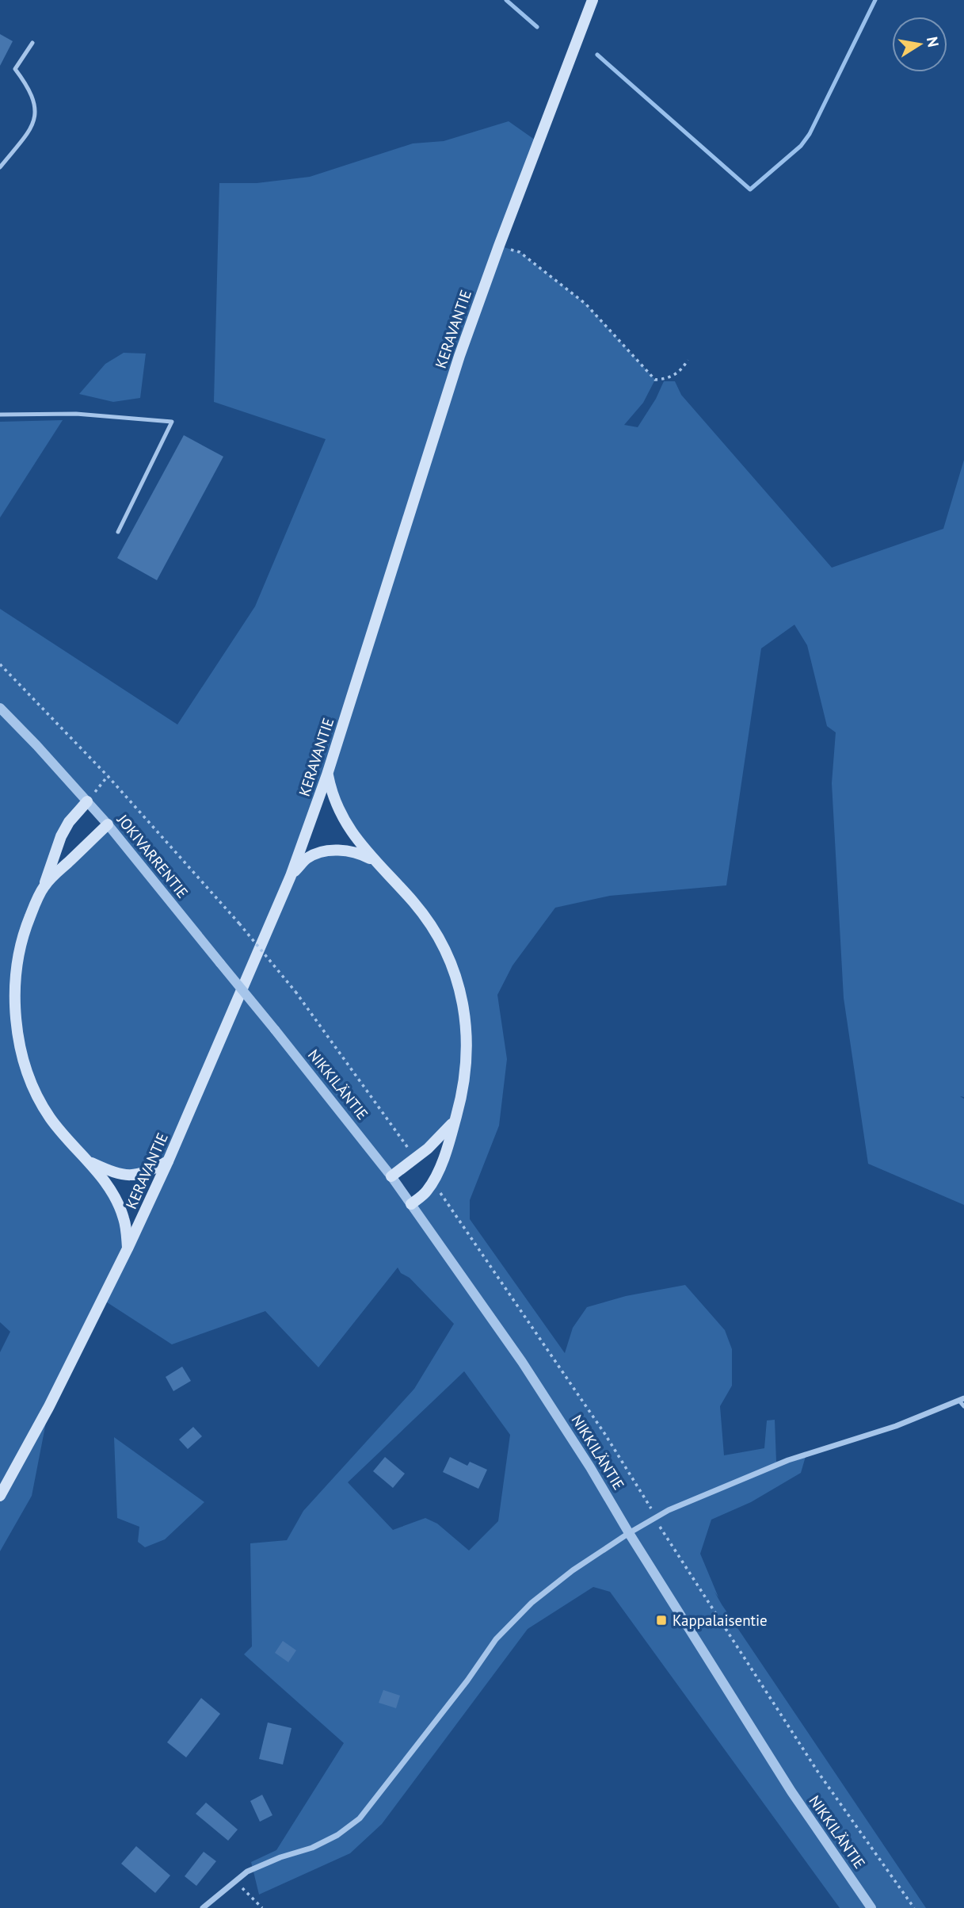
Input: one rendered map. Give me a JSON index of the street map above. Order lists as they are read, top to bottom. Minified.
{"streets":{"main road":["KERAVANTIE"],"street":["JOKIVARRENTIE","NIKKILÄNTIE"]},"crossings":[["JOKIVARRENTIE","NIKKILÄNTIE"]],"places":{"transit":["Kappalaisentie"]},"north":"right"}
